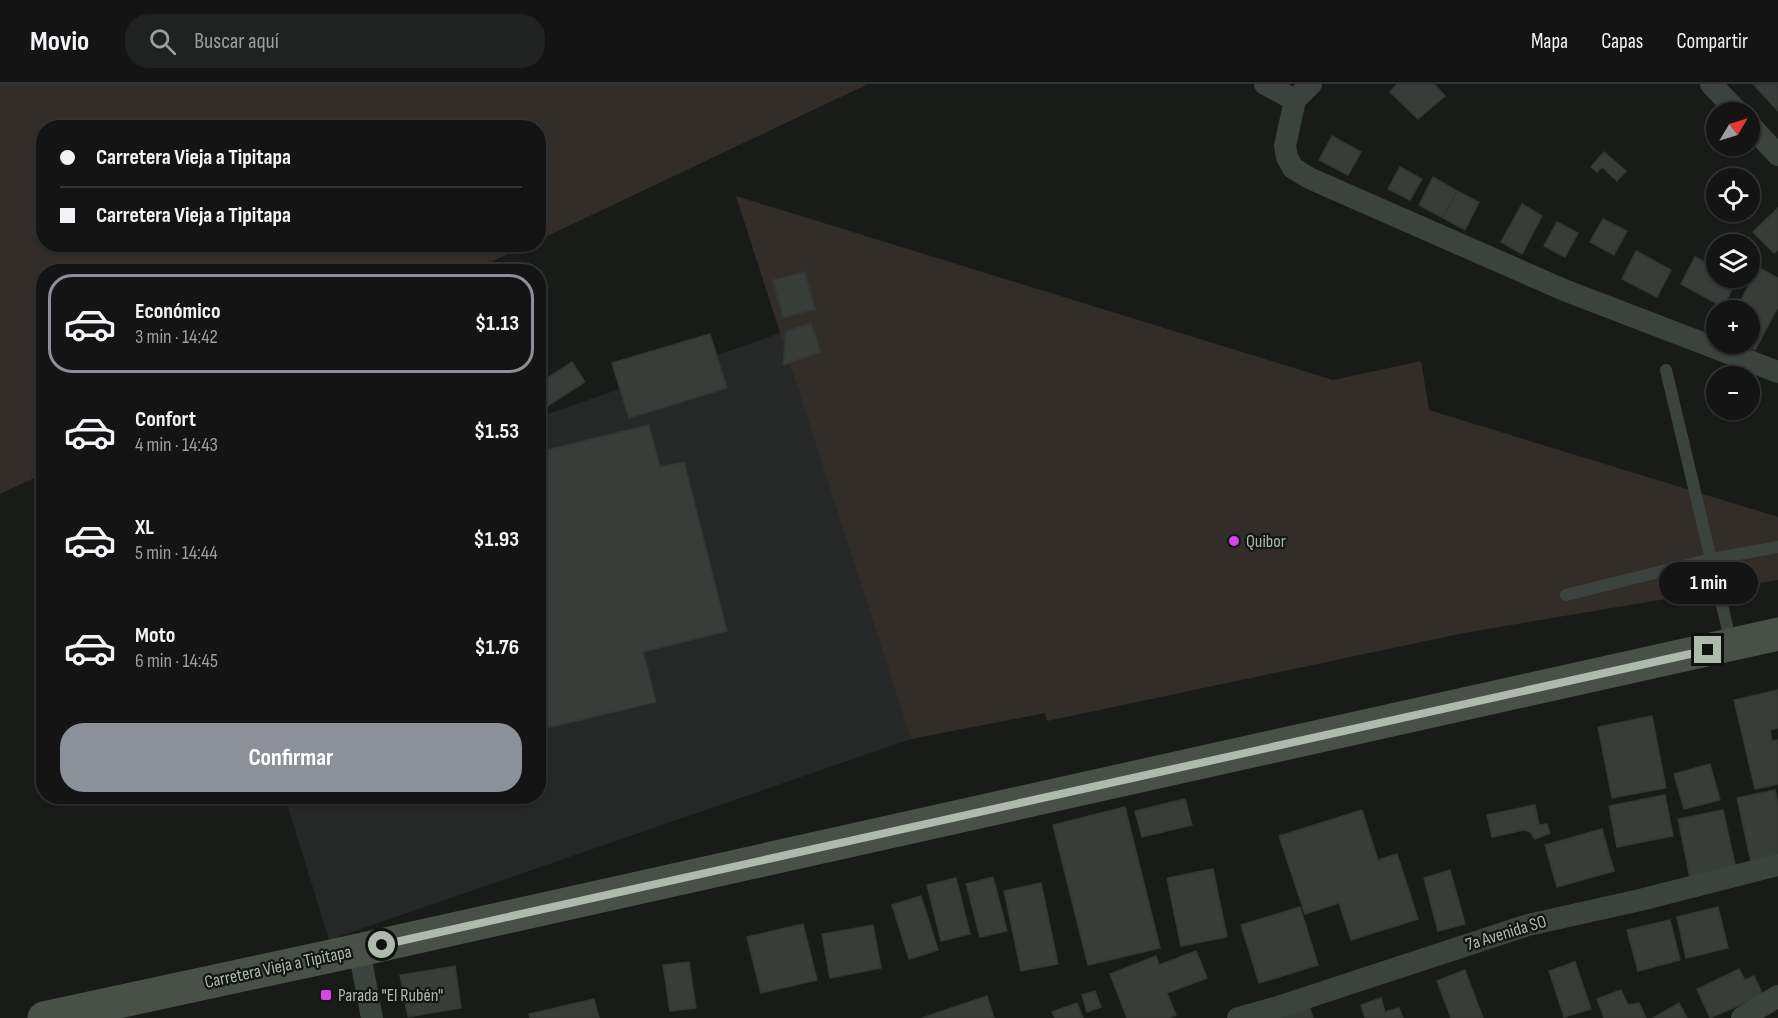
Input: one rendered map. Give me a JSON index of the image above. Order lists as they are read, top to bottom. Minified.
{"streets":{"main road":["Carretera Vieja a Tipitapa"],"street":["7a Avenida SO"]},"places":{"other":["Quibor"],"transit":["Parada \"El Rubén\""]},"north":"top right","page":{"header":"Movio","search":"Buscar aquí","nav":["Mapa","Capas","Compartir"],"map_buttons":["+","−"],"banner":["Carretera Vieja a Tipitapa","Carretera Vieja a Tipitapa"],"list":[{"name":"Económico","note":"3 min · 14:42","value":"$1.13"},{"name":"Confort","note":"4 min · 14:43","value":"$1.53"},{"name":"XL","note":"5 min · 14:44","value":"$1.93"},{"name":"Moto","note":"6 min · 14:45","value":"$1.76"}],"bubble":"1 min","buttons":"Confirmar"}}
